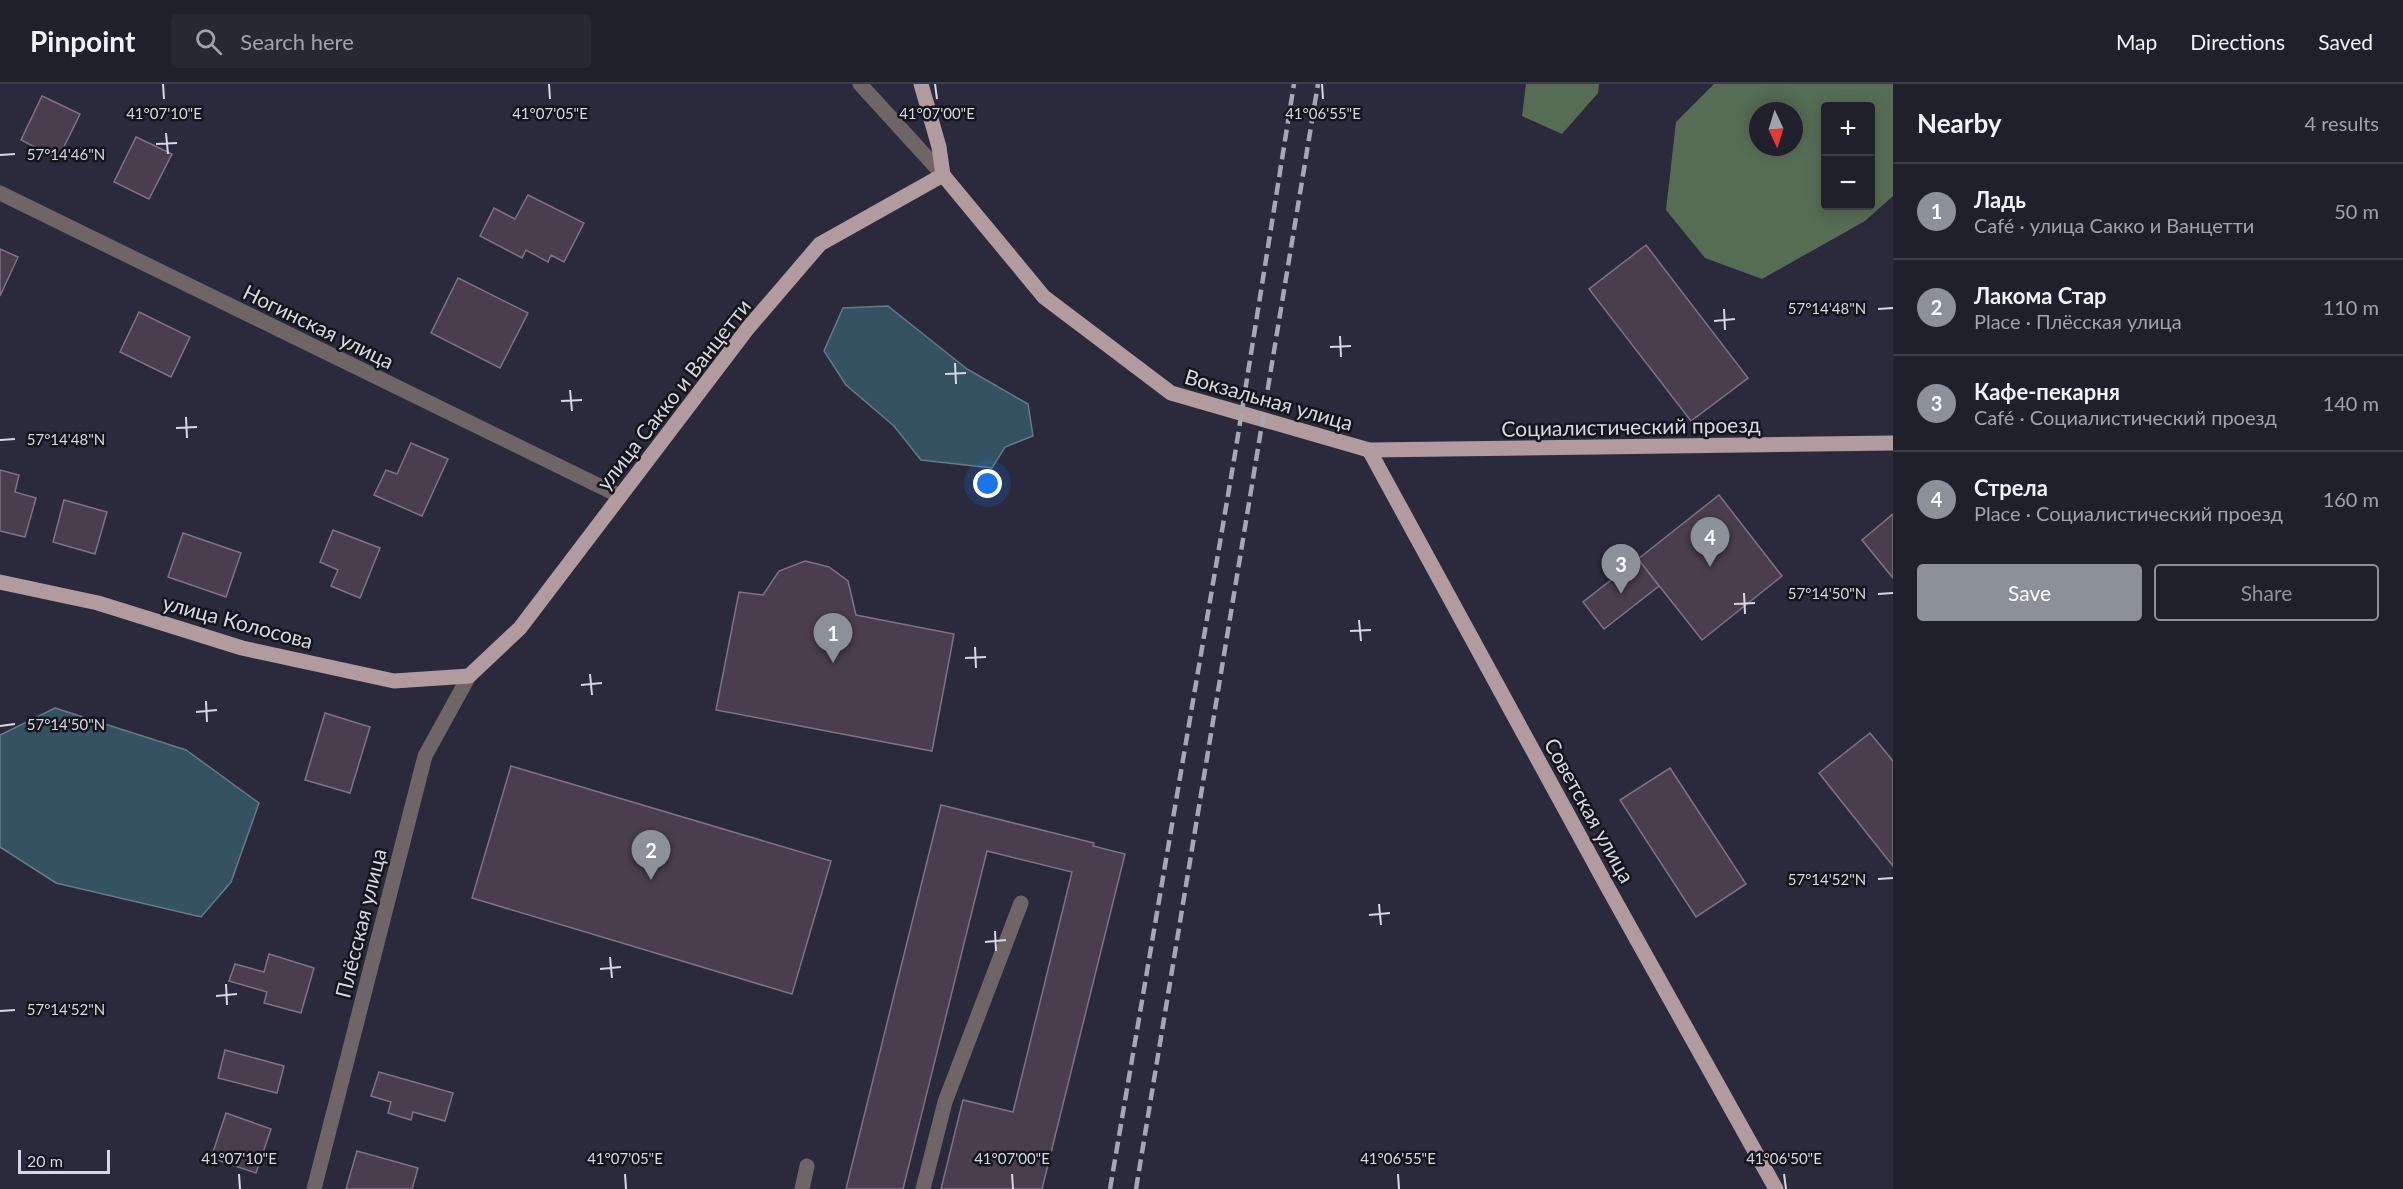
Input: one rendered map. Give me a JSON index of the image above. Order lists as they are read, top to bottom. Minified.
{"streets":{"main road":["улица Сакко и Ванцетти","Вокзальная улица","Социалистический проезд","улица Колосова","Советская улица"],"street":["Ногинская улица","Плёсская улица"]},"crossings":[["Ногинская улица","улица Сакко и Ванцетти"],["улица Сакко и Ванцетти","Вокзальная улица"],["улица Сакко и Ванцетти","улица Колосова"],["улица Сакко и Ванцетти","Плёсская улица"],["Вокзальная улица","Социалистический проезд"],["Вокзальная улица","Советская улица"],["Социалистический проезд","Советская улица"],["улица Колосова","Плёсская улица"]],"scale_bar":"20 m","north":"bottom","page":{"header":"Pinpoint","search":"Search here","nav":["Map","Directions","Saved"],"heading":["Nearby","4 results"],"map_buttons":["+","−"],"list":[{"mark":"1","name":"Ладь","note":"Café · улица Сакко и Ванцетти","value":"50 m"},{"mark":"2","name":"Лакома Стар","note":"Place · Плёсская улица","value":"110 m"},{"mark":"3","name":"Кафе-пекарня","note":"Café · Социалистический проезд","value":"140 m"},{"mark":"4","name":"Стрела","note":"Place · Социалистический проезд","value":"160 m"}],"pins":["4","3","1","2"],"buttons":["Save","Share"],"scale":"20 m"},"coordinates":["41°07'10\"E","41°07'05\"E","41°07'00\"E","41°06'55\"E","57°14'46\"N","57°14'48\"N","57°14'50\"N","57°14'52\"N","41°06'50\"E"]}
